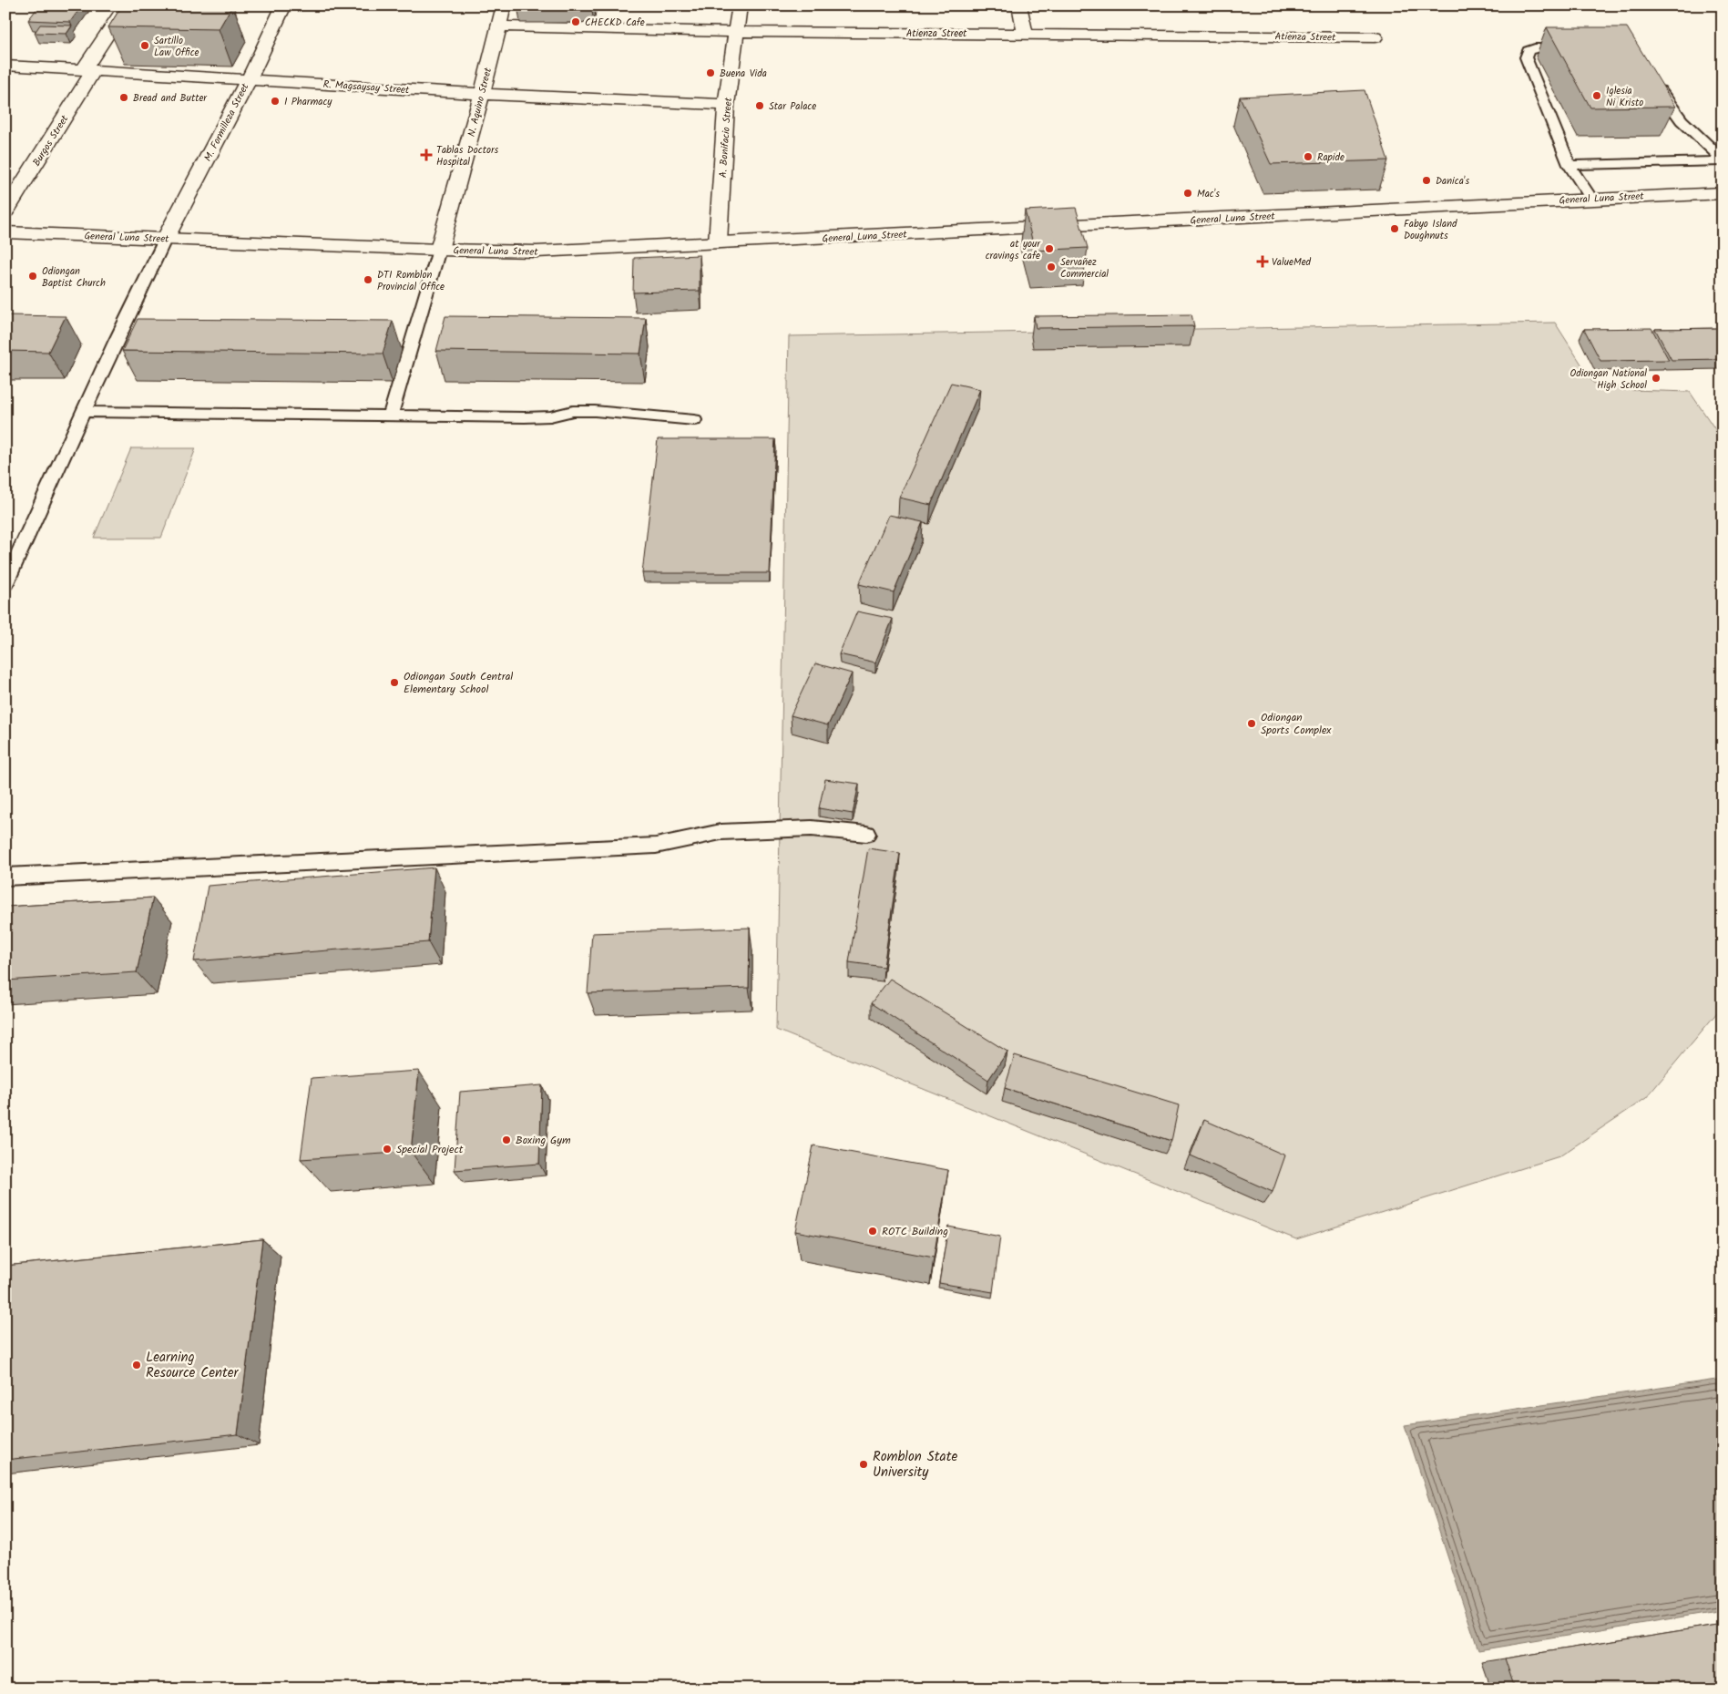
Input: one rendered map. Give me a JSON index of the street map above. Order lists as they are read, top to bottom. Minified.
{"streets":{"street":["Atienza Street","R. Magsaysay Street","N. Aquino Street","M. Formilleza Street","A. Bonifacio Street","Burgos Street","General Luna Street"]},"crossings":[["Atienza Street","N. Aquino Street"],["Atienza Street","A. Bonifacio Street"],["R. Magsaysay Street","N. Aquino Street"],["R. Magsaysay Street","M. Formilleza Street"],["R. Magsaysay Street","A. Bonifacio Street"],["R. Magsaysay Street","Burgos Street"],["N. Aquino Street","General Luna Street"],["M. Formilleza Street","General Luna Street"],["A. Bonifacio Street","General Luna Street"]],"places":{"other":["CHECKD Cafe","Sartillo Law Office","Buena Vida","Iglesia Ni Kristo","Bread and Butter","I Pharmacy","Star Palace","Rapide","Danica's","Mac's","Fabyo Island Doughnuts","at your cravings cafe","Servañez Commercial","Odiongan Baptist Church","DTI Romblon Provincial Office","Odiongan National High School","Odiongan South Central Elementary School","Odiongan Sports Complex","Boxing Gym","Special Project","ROTC Building","Learning Resource Center","Romblon State University"],"health":["Tablas Doctors Hospital","ValueMed"]}}
